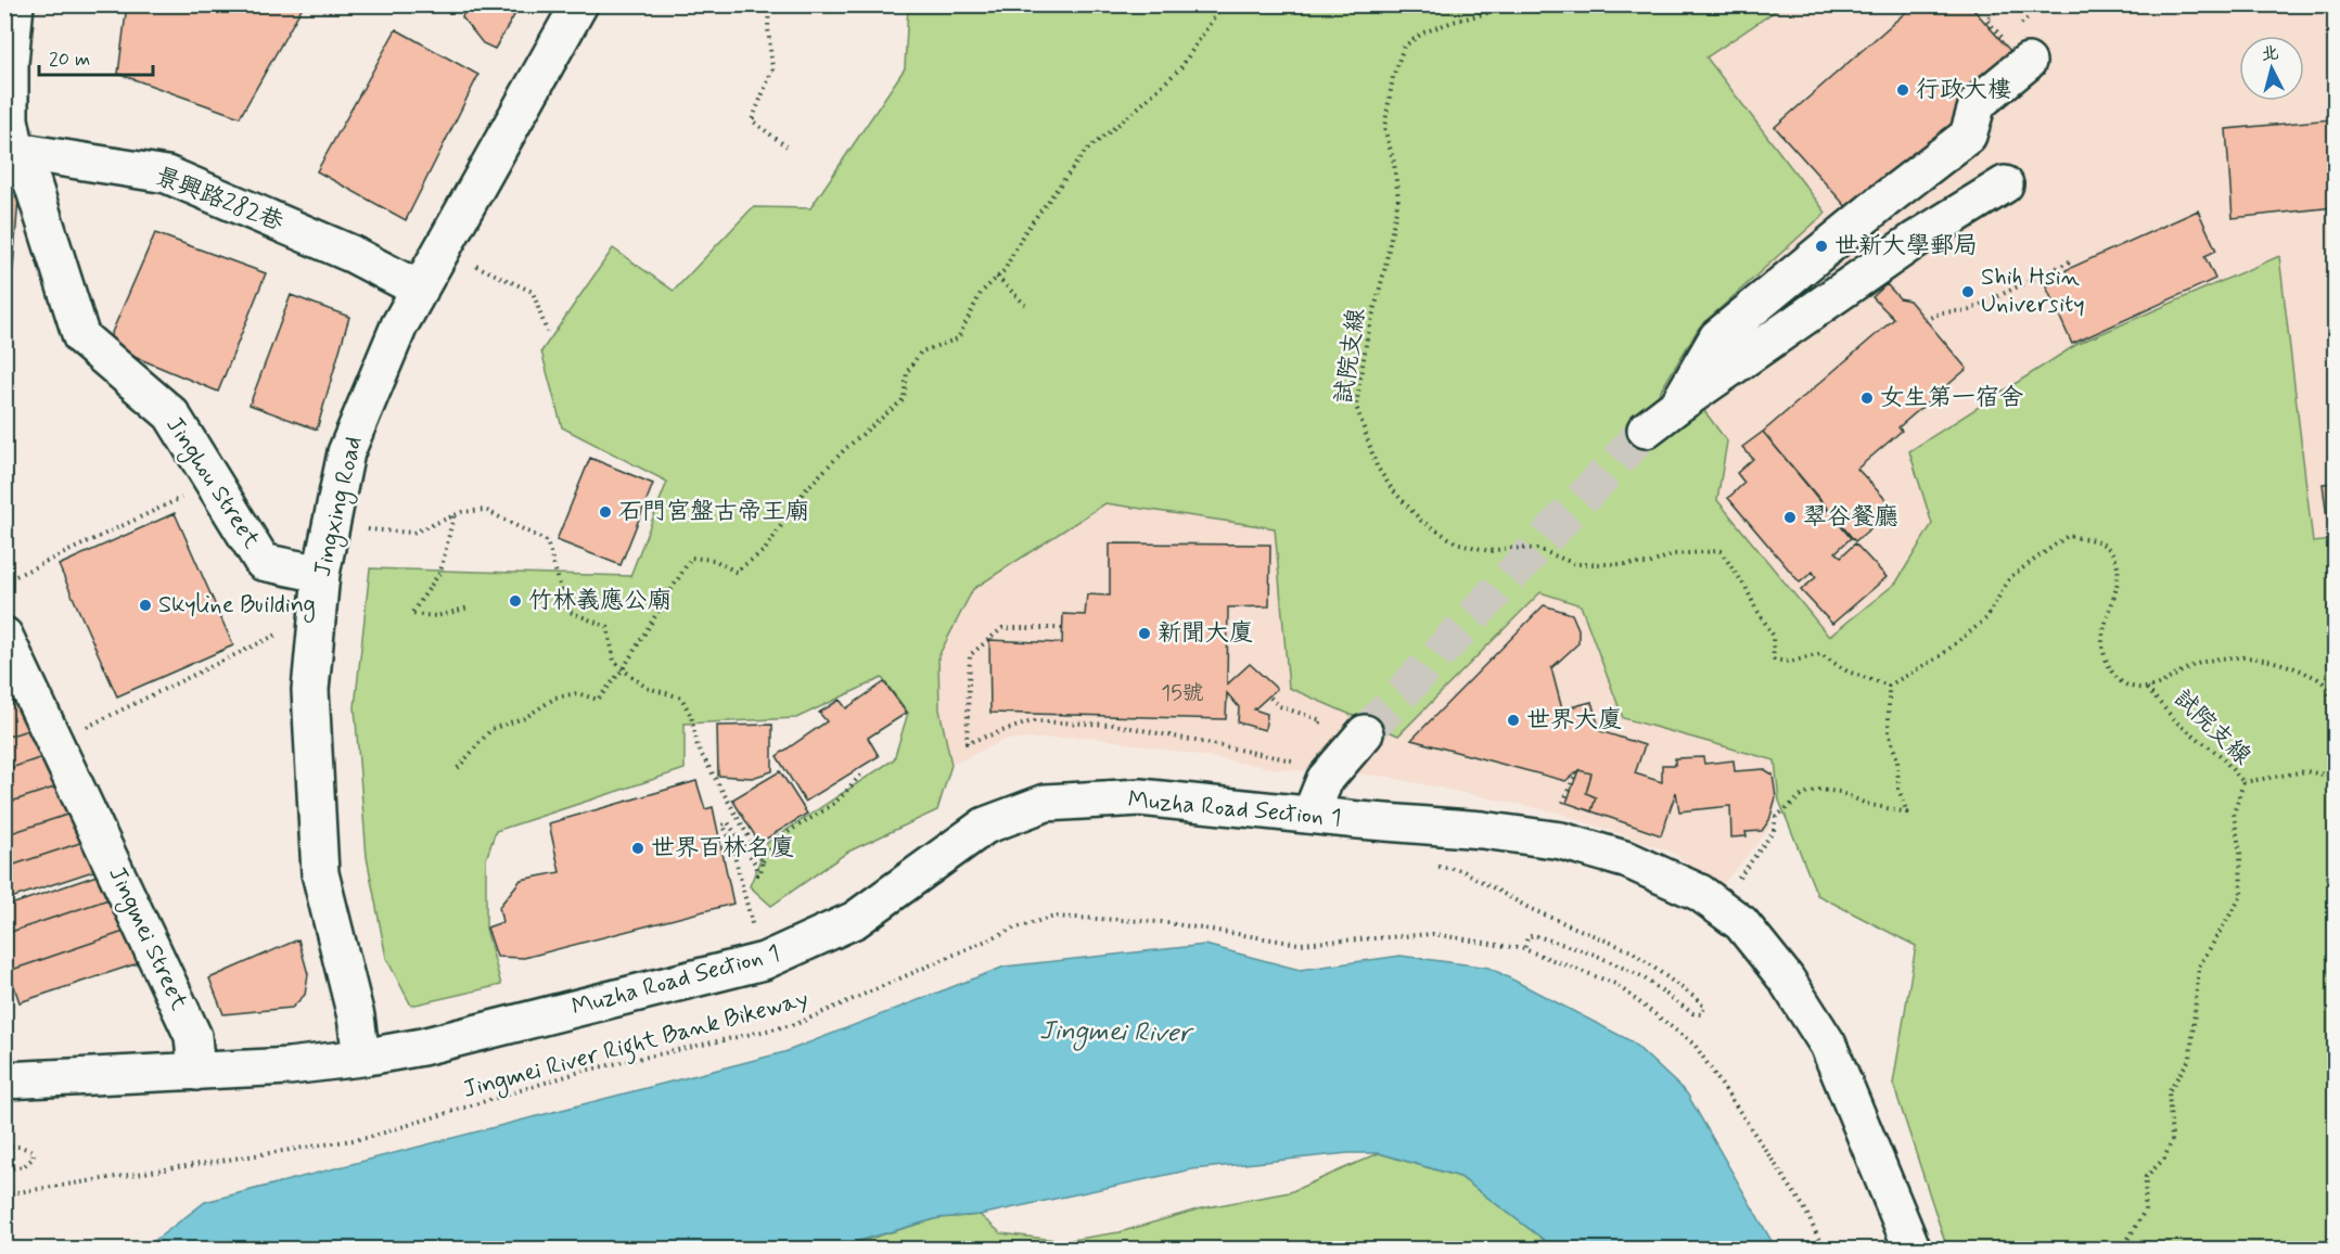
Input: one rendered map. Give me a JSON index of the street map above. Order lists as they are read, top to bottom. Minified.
{"streets":{"street":["景興路282巷","Jinghou Street","Jingxing Road","Muzha Road Section 1","Jingmei Street"],"path":["試院支線","Jingmei River Right Bank Bikeway"]},"crossings":[["景興路282巷","Jinghou Street"],["景興路282巷","Jingxing Road"],["Jinghou Street","Jingxing Road"],["Jingxing Road","Muzha Road Section 1"],["Muzha Road Section 1","Jingmei Street"]],"water":["Jingmei River"],"places":["行政大樓","世新大學郵局","Shih Hsin University","女生第一宿舍","石門宮盤古帝王廟","翠谷餐廳","竹林義應公廟","Skyline Building","新聞大廈","世界大廈","世界百林名廈"],"house_numbers":["15號"],"scale_bar":"20 m","north":"top"}
